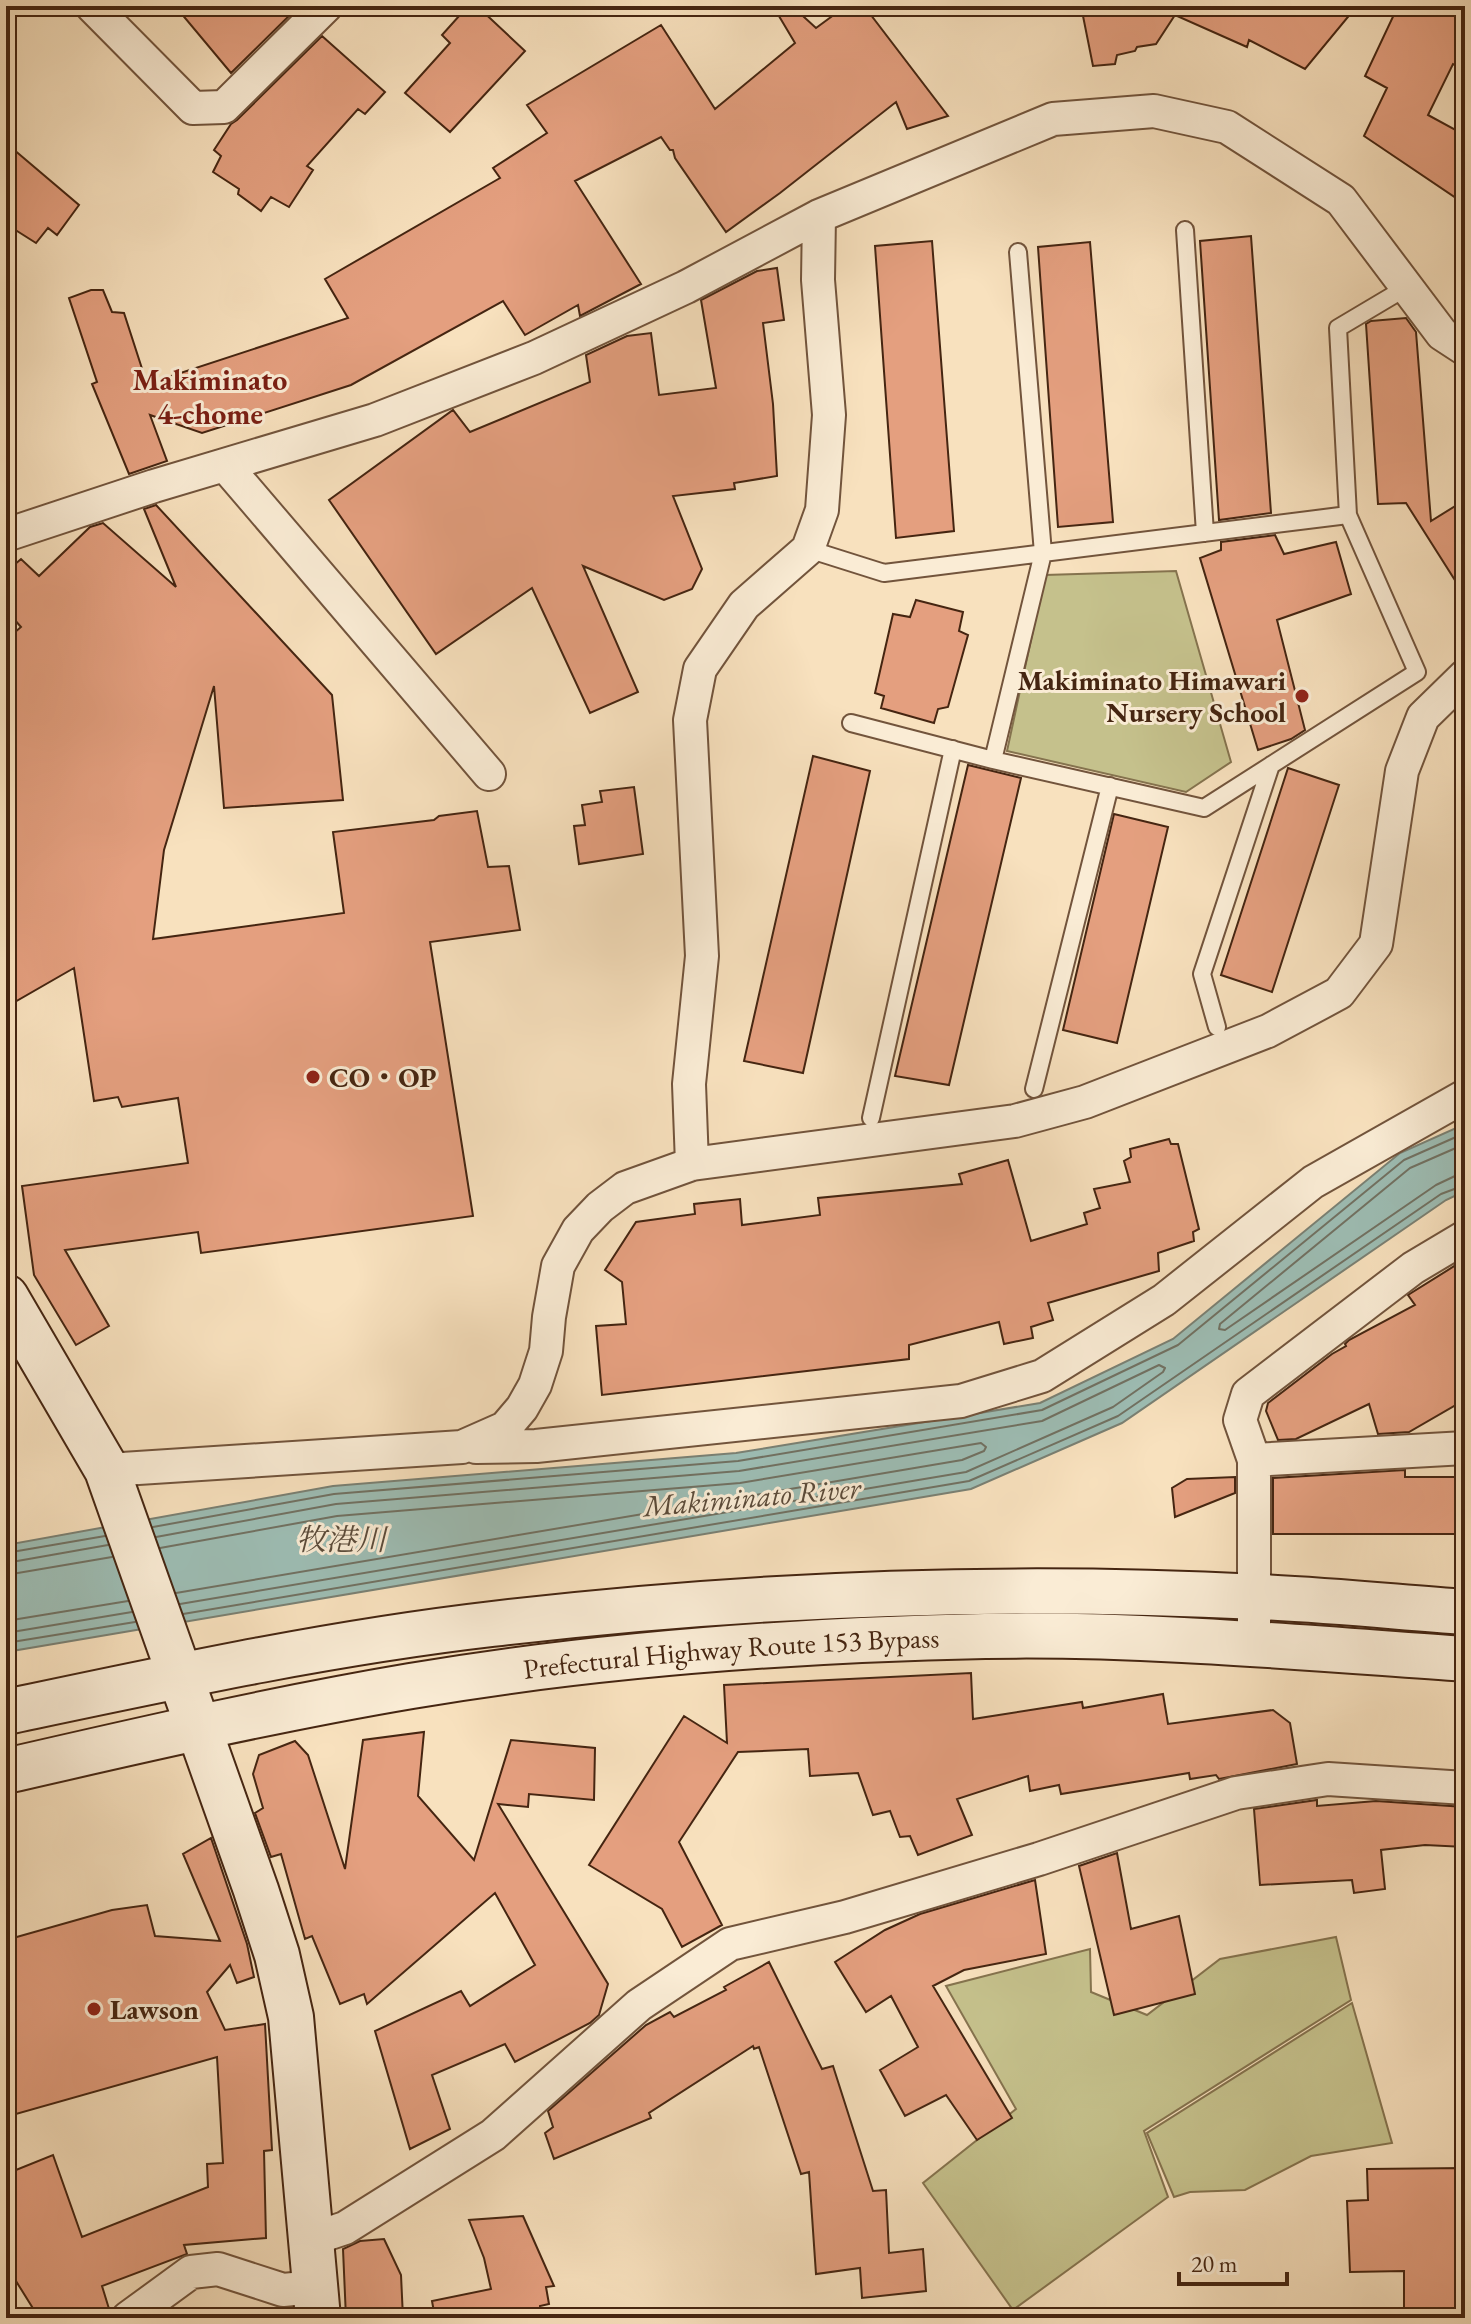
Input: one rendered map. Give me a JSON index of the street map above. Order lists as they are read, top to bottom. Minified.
{"streets":{"main road":["Prefectural Highway Route 153 Bypass"]},"districts":["Makiminato 4-chome"],"water":["Makiminato River","牧港川"],"places":["Makiminato Himawari Nursery School","CO・OP","Lawson"],"scale_bar":"20 m"}
